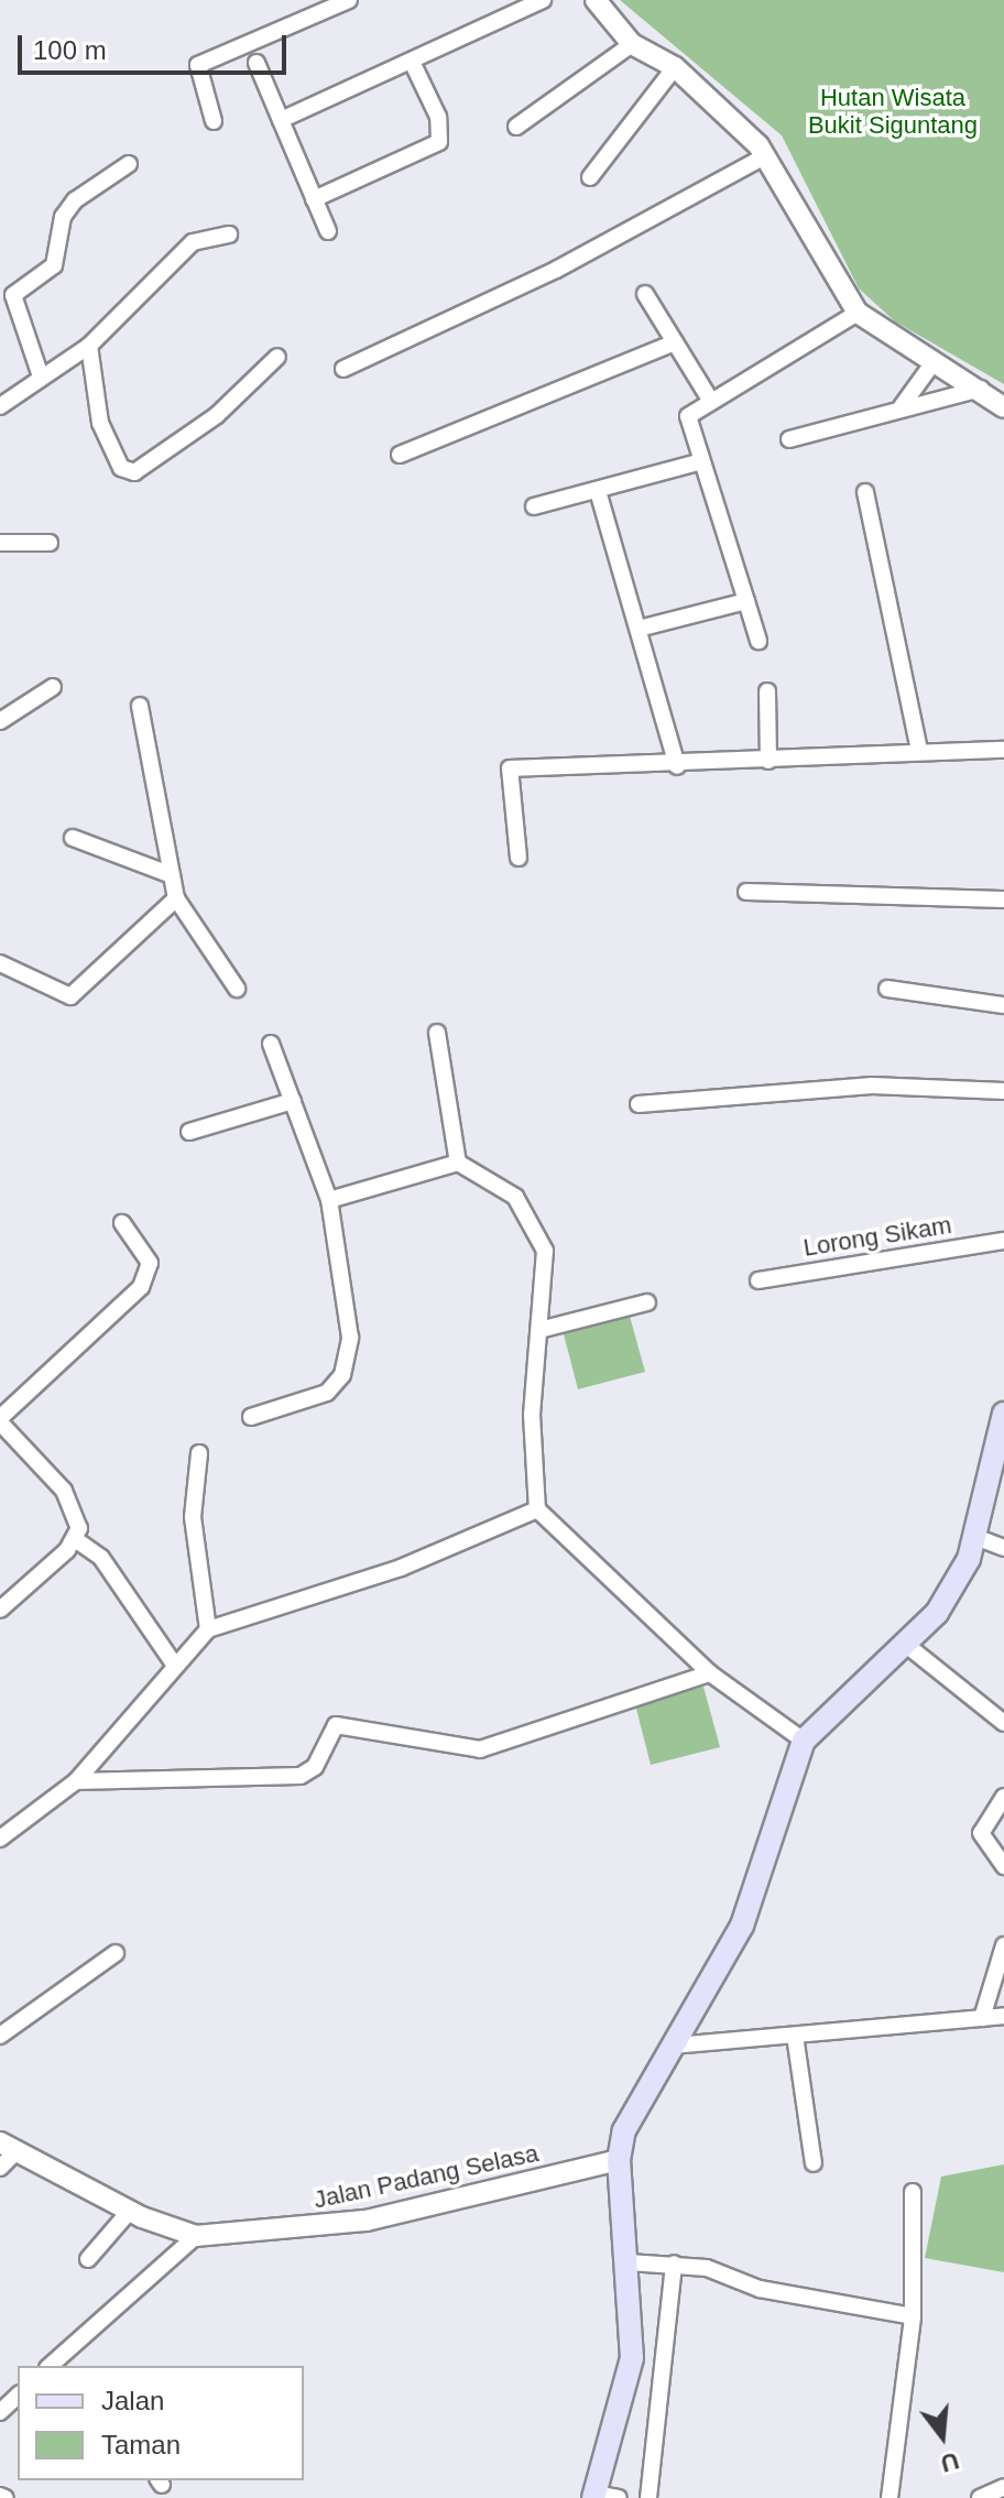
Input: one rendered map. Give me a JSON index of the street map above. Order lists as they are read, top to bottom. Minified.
{"streets":{"street":["Lorong Sikam","Jalan Padang Selasa"]},"parks":["Hutan Wisata Bukit Siguntang"],"legend":["Jalan","Taman"],"scale_bar":"100 m","north":"bottom"}
